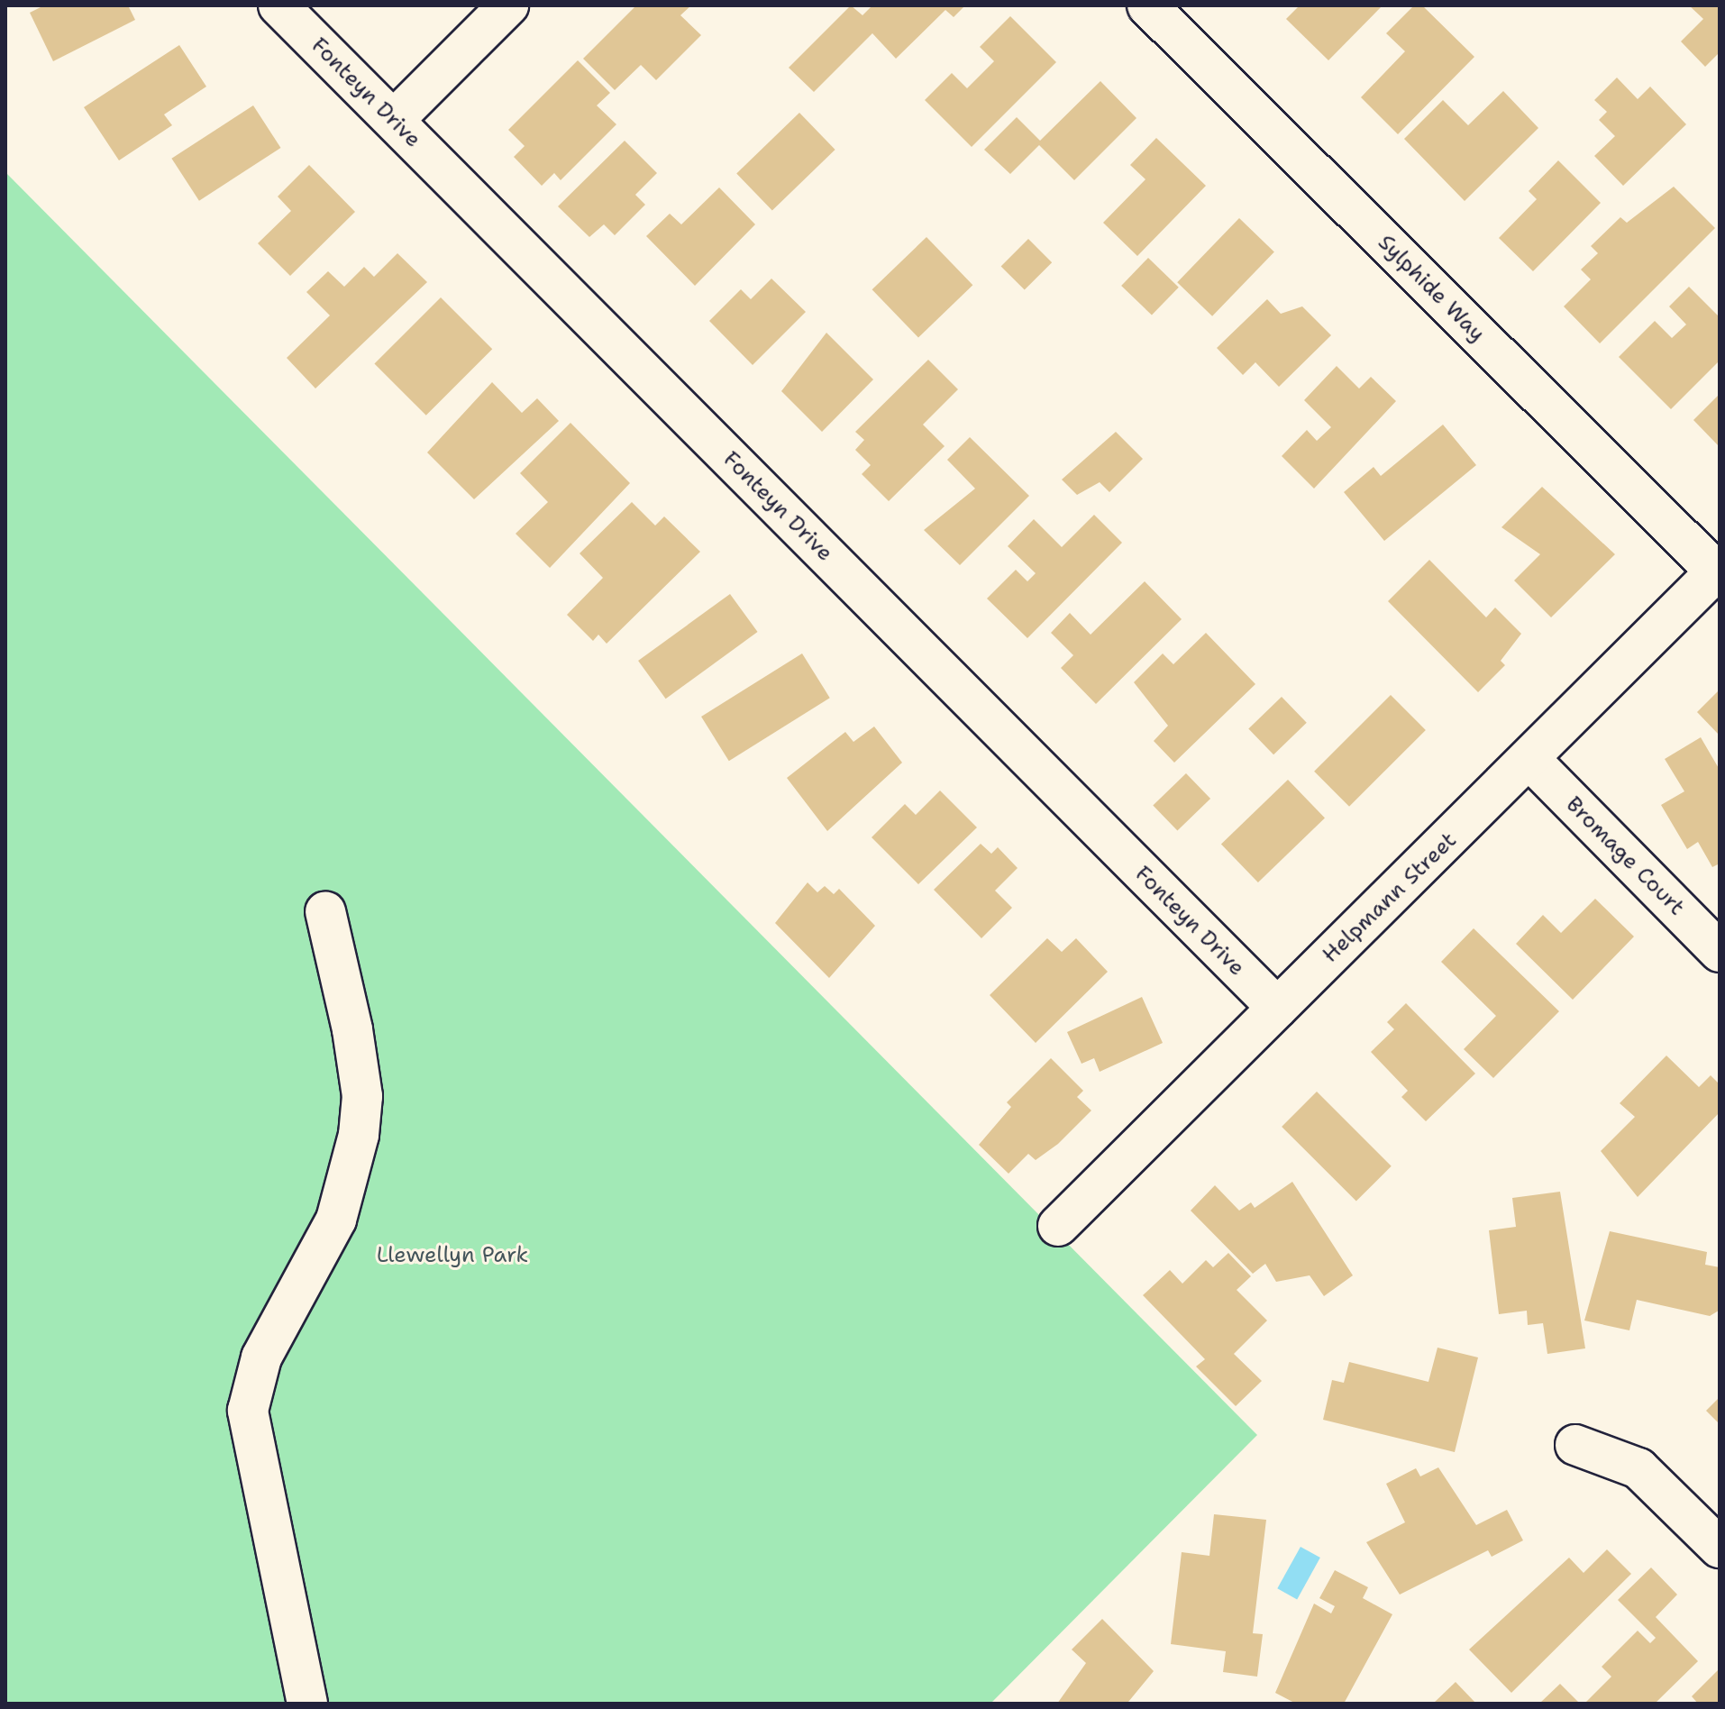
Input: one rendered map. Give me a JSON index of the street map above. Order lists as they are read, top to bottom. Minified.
{"streets":{"street":["Fonteyn Drive","Sylphide Way","Bromage Court","Helpmann Street"]},"crossings":[["Fonteyn Drive","Helpmann Street"],["Sylphide Way","Helpmann Street"],["Bromage Court","Helpmann Street"]],"parks":["Llewellyn Park"]}
